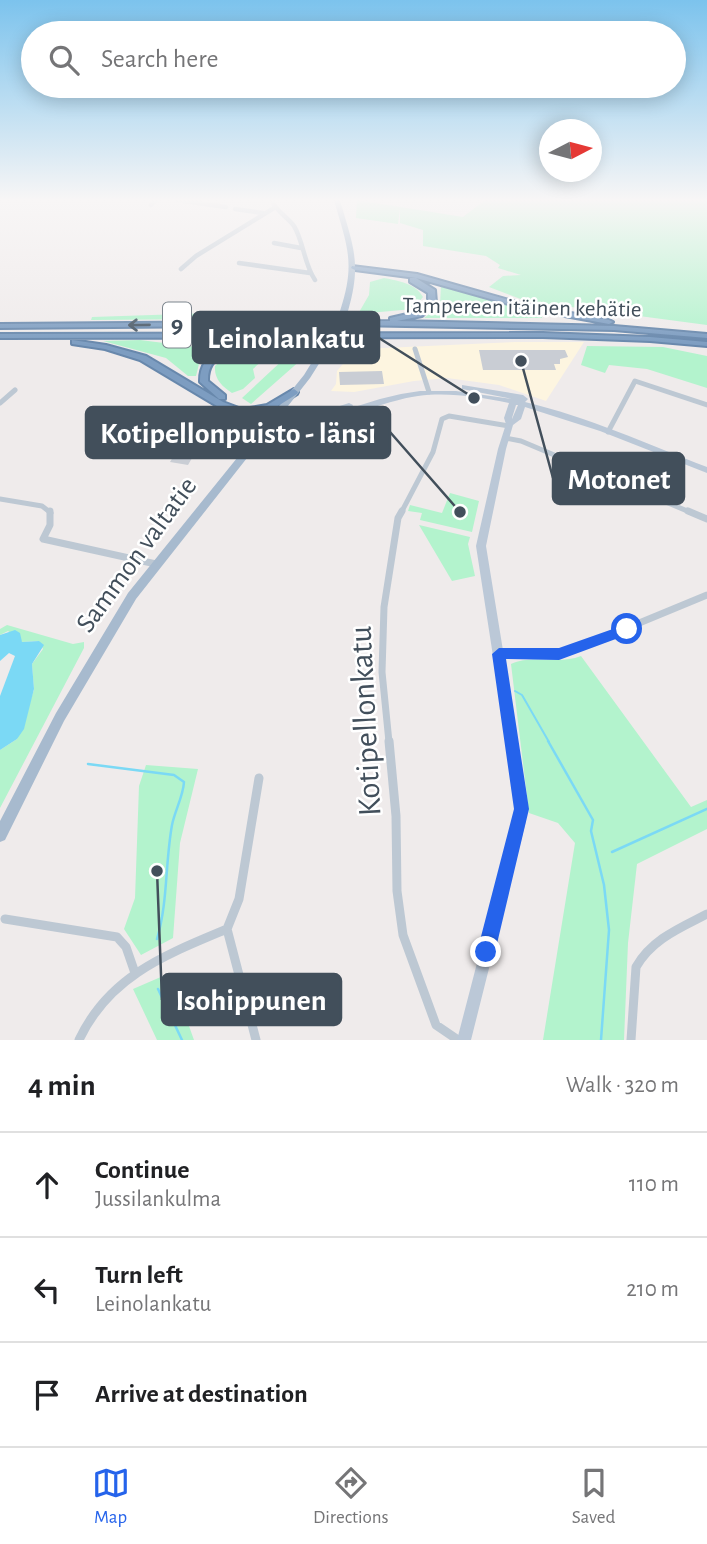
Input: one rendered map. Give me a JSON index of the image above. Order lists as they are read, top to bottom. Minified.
{"streets":{"highway":["Tampereen itäinen kehätie","9"],"main road":["Sammon valtatie"],"street":["Kotipellonkatu"]},"places":["Motonet","Leinolankatu","Kotipellonpuisto - länsi","Isohippunen"],"north":"right","page":{"search":"Search here","heading":["4 min","Walk · 320 m"],"list":[["Continue","Jussilankulma","110 m"],["Turn left","Leinolankatu","210 m"],"Arrive at destination"],"nav":["Map","Directions","Saved"]}}
